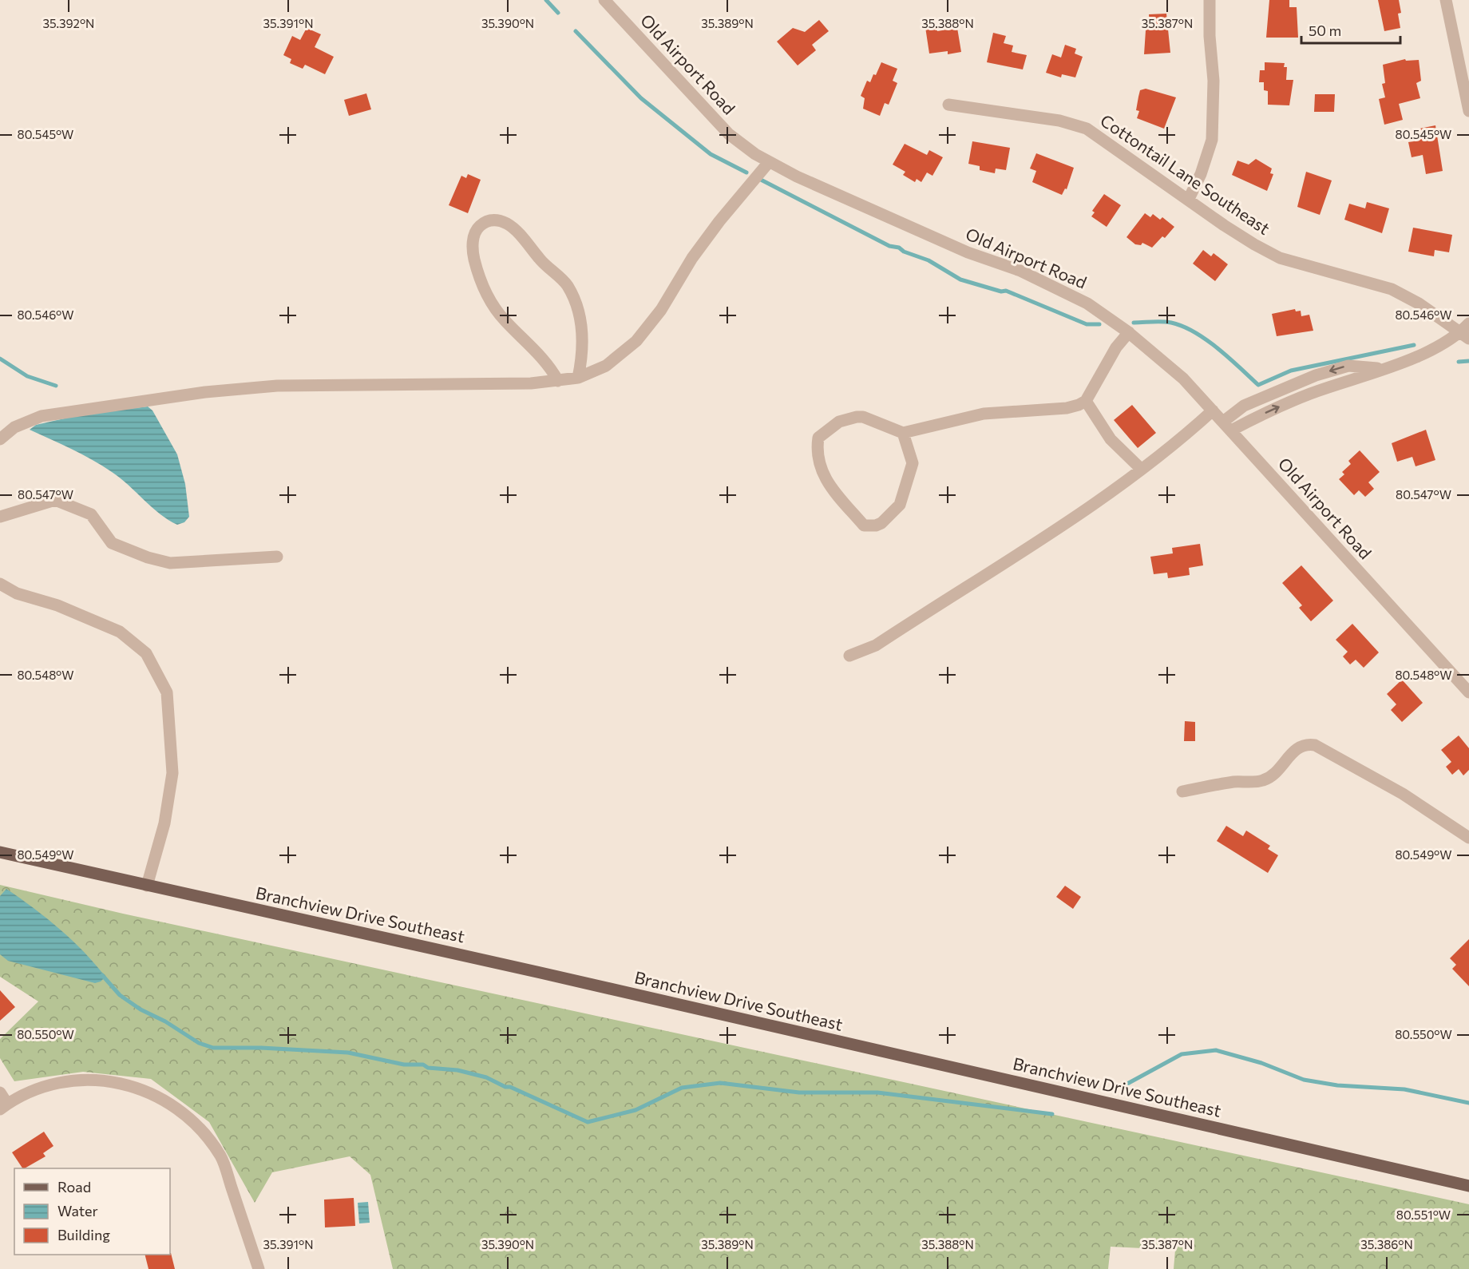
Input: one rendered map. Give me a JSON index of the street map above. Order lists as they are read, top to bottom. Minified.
{"streets":{"main road":["Branchview Drive Southeast"],"street":["Old Airport Road","Cottontail Lane Southeast"]},"legend":["Road","Water","Building"],"scale_bar":"50 m","coordinates":["35.392°N","35.391°N","35.390°N","35.389°N","35.388°N","35.387°N","80.545°W","80.546°W","80.547°W","80.548°W","80.549°W","80.550°W","80.551°W","35.386°N"]}
